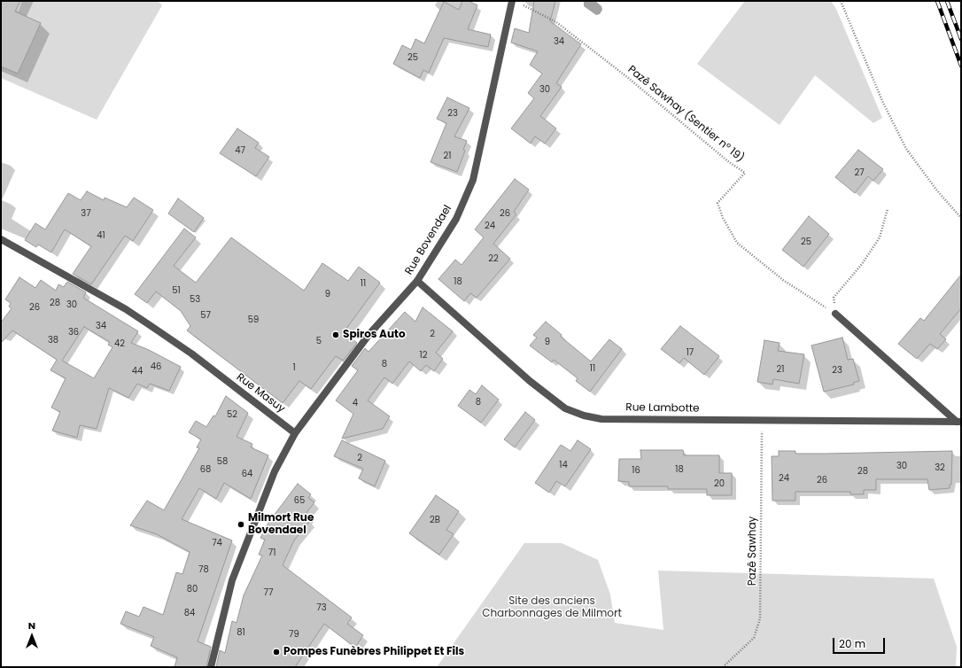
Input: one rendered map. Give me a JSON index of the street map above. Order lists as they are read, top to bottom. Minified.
{"streets":{"street":["Rue Bovendael","Rue Masuy","Rue Lambotte"],"path":["Pazê Sawhay (Sentier n° 19)","Pazê Sawhay"]},"crossings":[["Pazê Sawhay (Sentier n° 19)","Rue Lambotte"],["Rue Bovendael","Rue Masuy"],["Rue Bovendael","Rue Lambotte"],["Rue Lambotte","Pazê Sawhay"]],"parks":["Site des anciens Charbonnages de Milmort"],"places":["Spiros Auto","Milmort Rue Bovendael","Pompes Funèbres Philippet Et Fils"],"house_numbers":["34","25","30","23","47","21","27","37","26","24","41","25","22","18","11","51","9","53","28","30","26","57","59","34","36","2","38","5","9","42","17","12","8","46","1","11","21","23","44","8","4","52","2","58","14","30","32","68","18","16","28","64","24","26","20","65","2B","74","71","78","80","77","73","84","81","79"],"scale_bar":"20 m","north":"top"}
